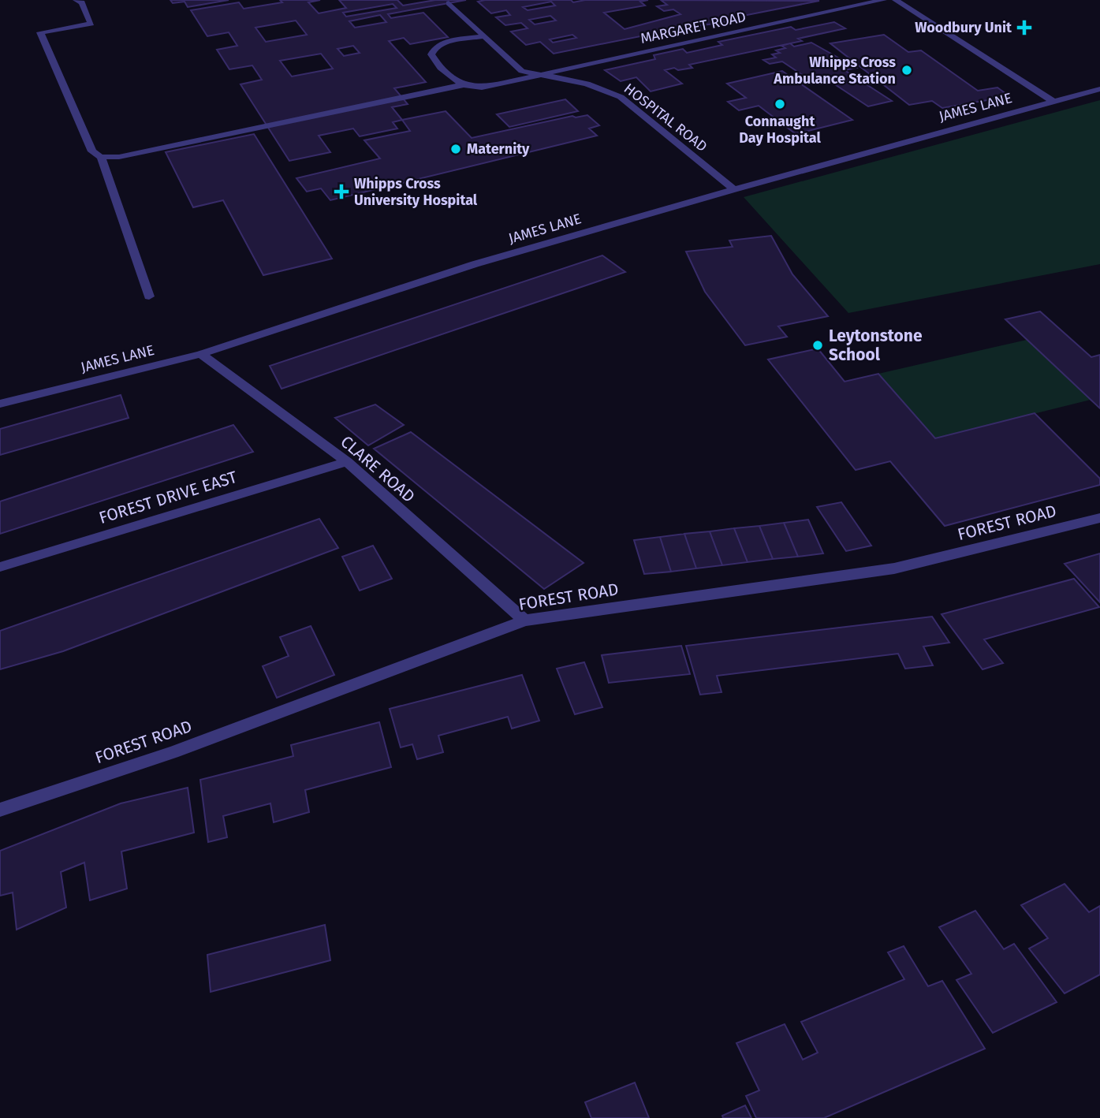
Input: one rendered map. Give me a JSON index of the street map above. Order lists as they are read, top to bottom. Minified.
{"streets":{"street":["MARGARET ROAD","JAMES LANE","HOSPITAL ROAD","CLARE ROAD","FOREST DRIVE EAST","FOREST ROAD"]},"crossings":[["MARGARET ROAD","HOSPITAL ROAD"],["JAMES LANE","HOSPITAL ROAD"],["JAMES LANE","CLARE ROAD"],["CLARE ROAD","FOREST DRIVE EAST"],["CLARE ROAD","FOREST ROAD"]],"places":{"health":["Woodbury Unit","Whipps Cross University Hospital"],"other":["Whipps Cross Ambulance Station","Connaught Day Hospital","Maternity","Leytonstone School"]}}
